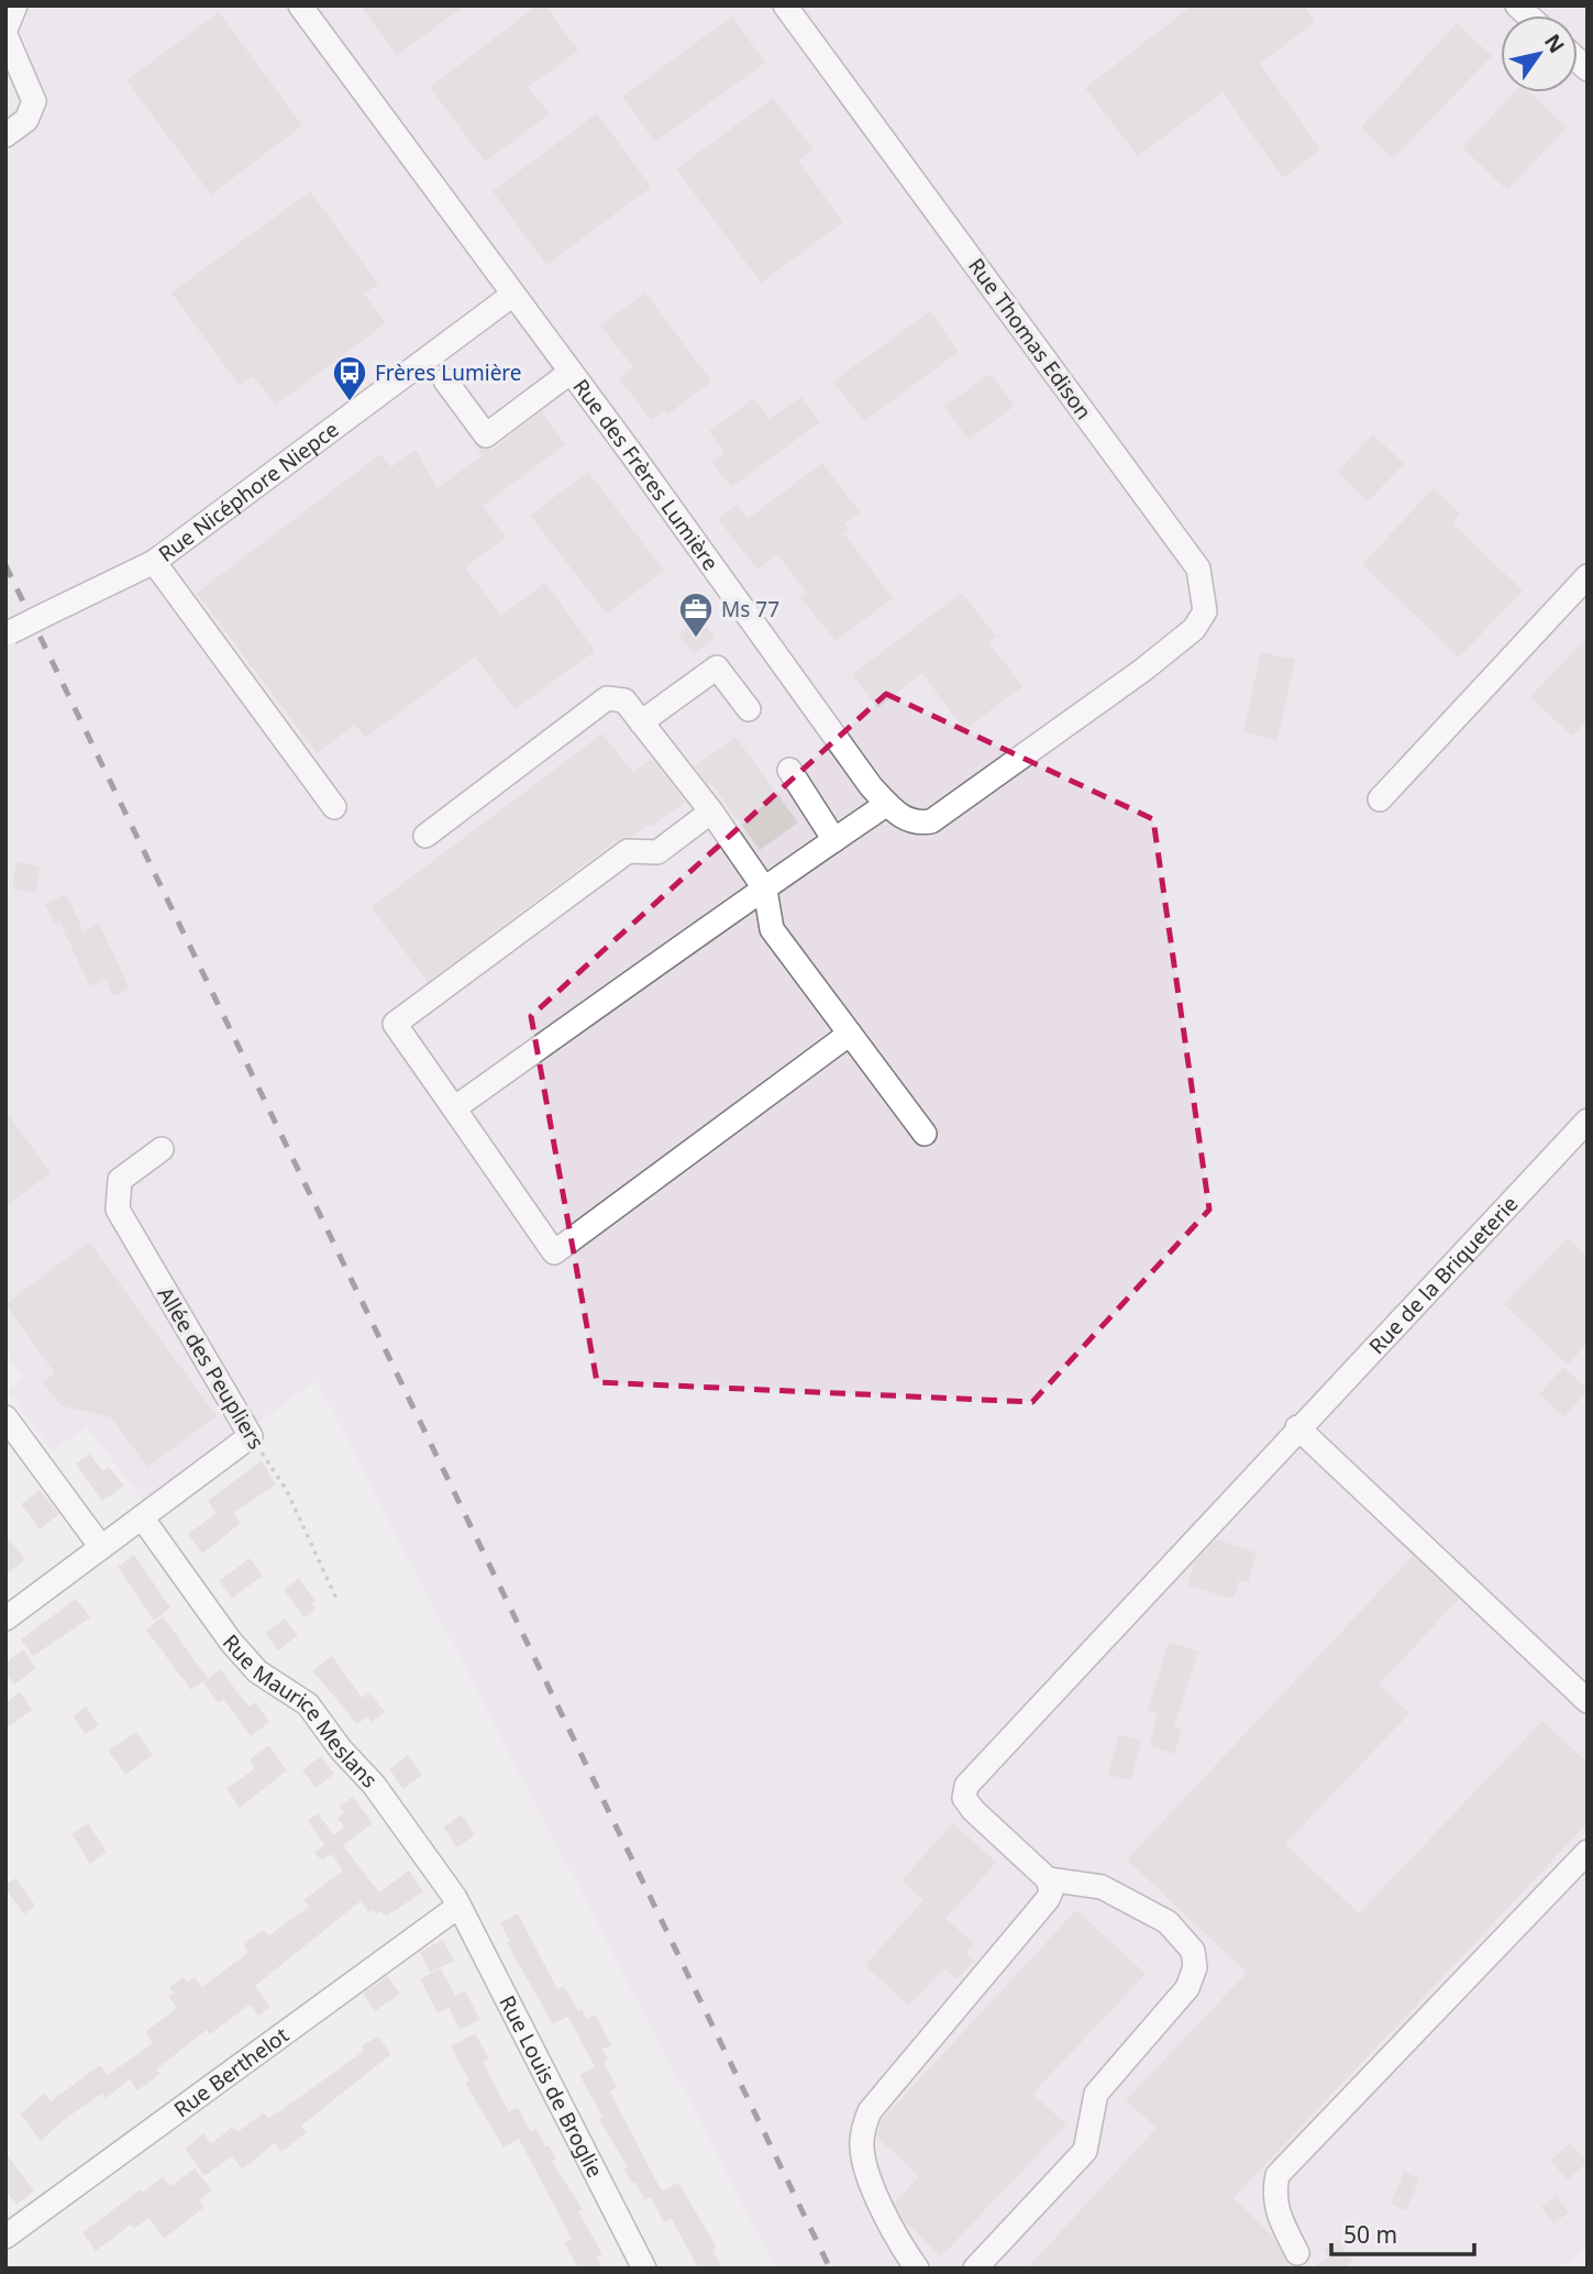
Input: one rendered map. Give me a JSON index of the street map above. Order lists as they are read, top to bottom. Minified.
{"streets":{"street":["Rue Thomas Edison","Rue des Frères Lumière","Rue Nicéphore Niepce","Rue de la Briqueterie","Allée des Peupliers","Rue Maurice Meslans","Rue Berthelot","Rue Louis de Broglie"]},"crossings":[["Rue Thomas Edison","Rue des Frères Lumière"],["Rue des Frères Lumière","Rue Nicéphore Niepce"],["Rue Maurice Meslans","Rue Berthelot"],["Rue Maurice Meslans","Rue Louis de Broglie"],["Rue Berthelot","Rue Louis de Broglie"]],"places":{"bus stop":["Frères Lumière"],"office":["Ms 77"]},"scale_bar":"50 m","north":"top right"}
